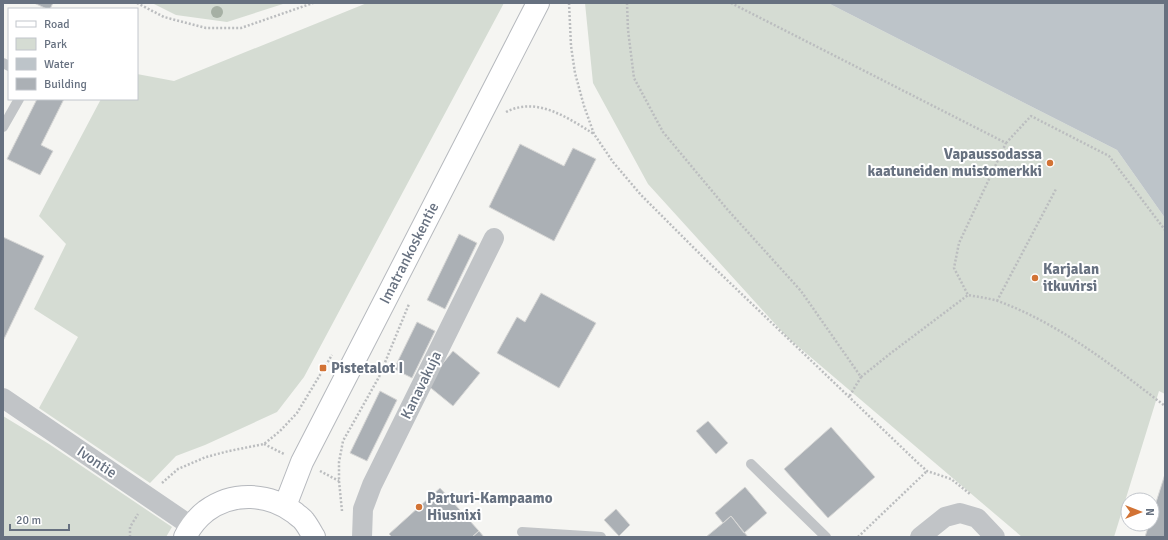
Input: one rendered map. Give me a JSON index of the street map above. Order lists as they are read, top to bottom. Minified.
{"streets":{"main road":["Imatrankoskentie"],"street":["Kanavakuja","Ivontie"]},"places":{"other":["Vapaussodassa kaatuneiden muistomerkki","Karjalan itkuvirsi","Parturi-Kampaamo Hiusnixi"],"transit":["Pistetalot I"]},"legend":["Road","Park","Water","Building"],"scale_bar":"20 m","north":"right"}
